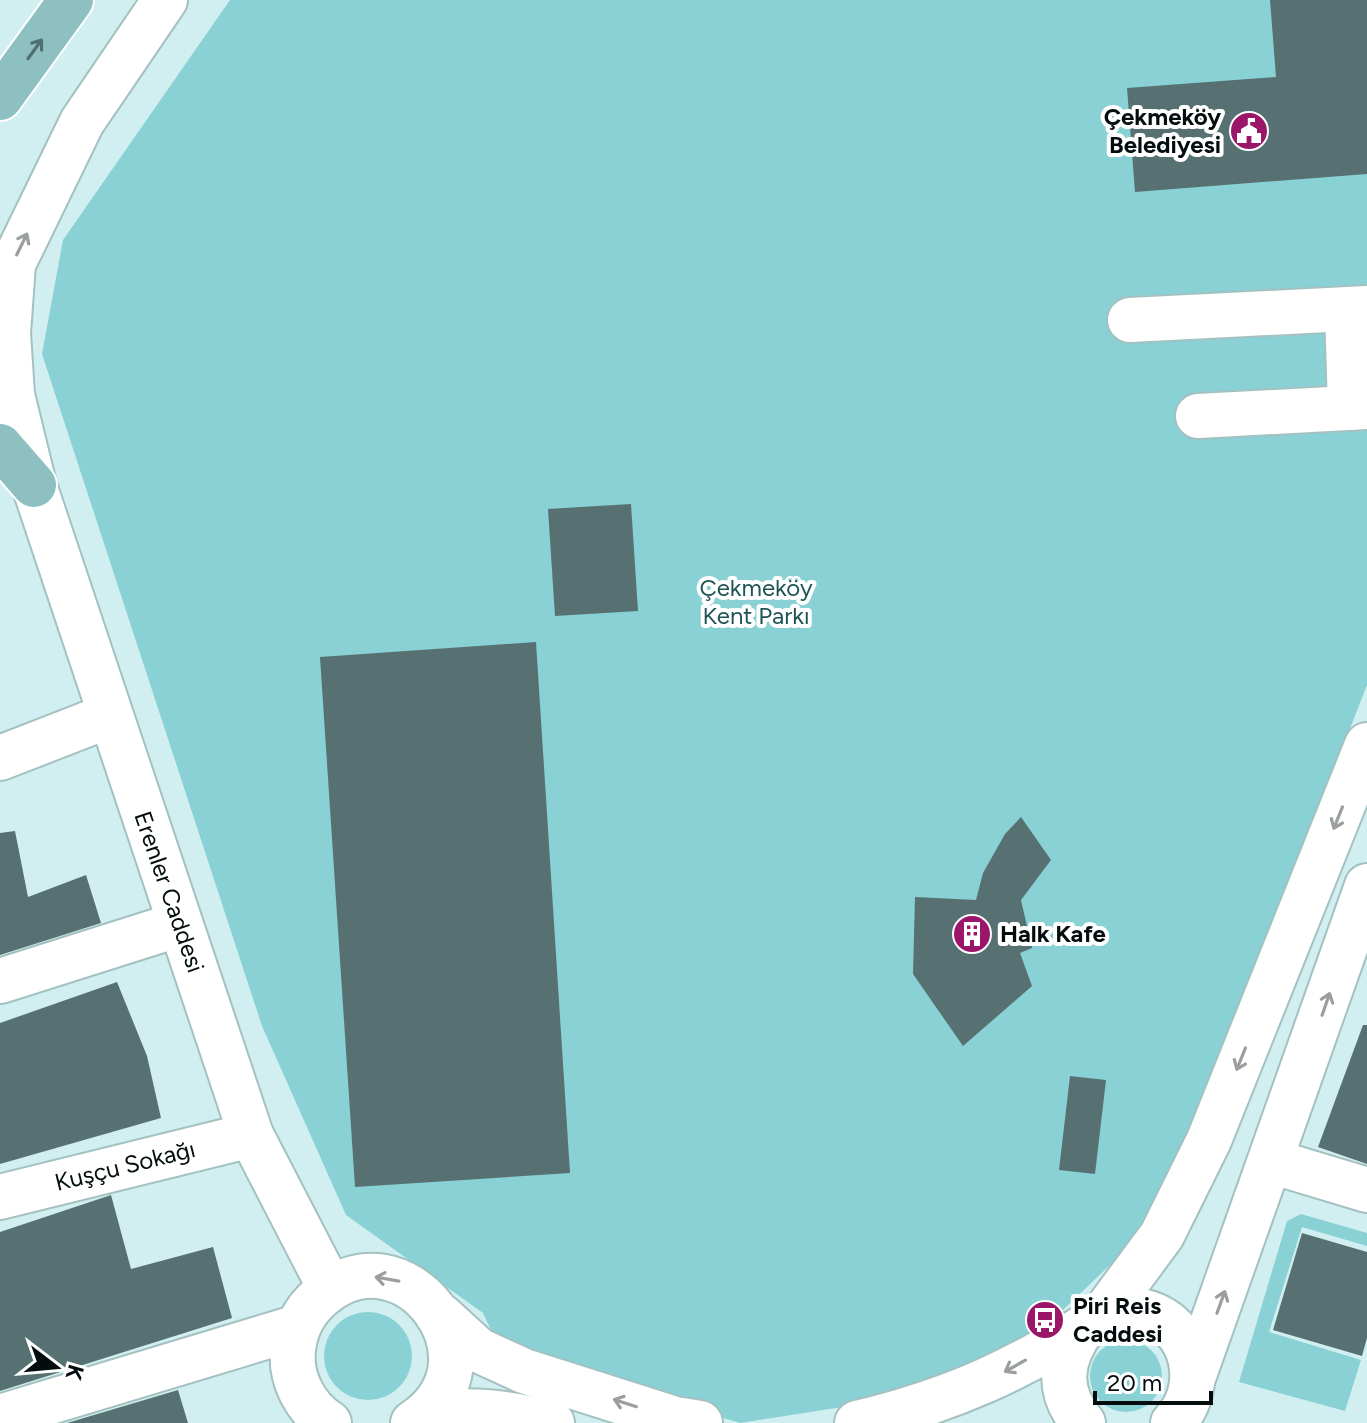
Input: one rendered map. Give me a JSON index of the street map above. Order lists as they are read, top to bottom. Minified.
{"streets":{"street":["Erenler Caddesi","Kuşçu Sokağı"]},"crossings":[["Erenler Caddesi","Kuşçu Sokağı"]],"one_way":["Erenler Caddesi"],"parks":["Çekmeköy Kent Parkı"],"places":{"public building":["Çekmeköy Belediyesi"],"building":["Halk Kafe"],"bus stop":["Piri Reis Caddesi"]},"scale_bar":"20 m","north":"right"}
